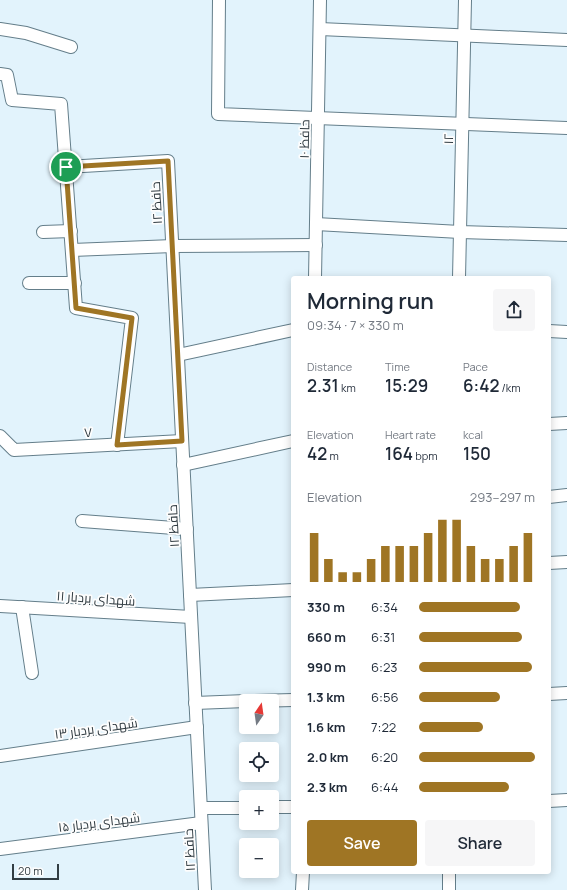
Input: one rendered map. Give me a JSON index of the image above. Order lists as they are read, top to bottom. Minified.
{"streets":{"street":["حافظ ۱۰","۱۲","حافظ ۱۲","۷","شهدای بردبار ۱۱","شهدای بردبار ۱۳","شهدای بردبار ۱۵"]},"crossings":[["حافظ ۱۲","۷"],["حافظ ۱۲","شهدای بردبار ۱۱"],["حافظ ۱۲","شهدای بردبار ۱۳"],["حافظ ۱۲","شهدای بردبار ۱۵"]],"scale_bar":"20 m","north":"top","page":{"heading":["Morning run","09:34 · 7 × 330 m"],"stats":[["Distance","2.31 km"],["Time","15:29"],["Pace","6:42 /km"],["Elevation","42 m"],["Heart rate","164 bpm"],["kcal","150"]],"chart":["Elevation","293–297 m"],"list":[{"name":"330 m","note":"6:34"},{"name":"660 m","note":"6:31"},{"name":"990 m","note":"6:23"},{"name":"1.3 km","note":"6:56"},{"name":"1.6 km","note":"7:22"},{"name":"2.0 km","note":"6:20"},{"name":"2.3 km","note":"6:44"}],"map_buttons":["+","−"],"buttons":["Save","Share"],"scale":"20 m"}}
